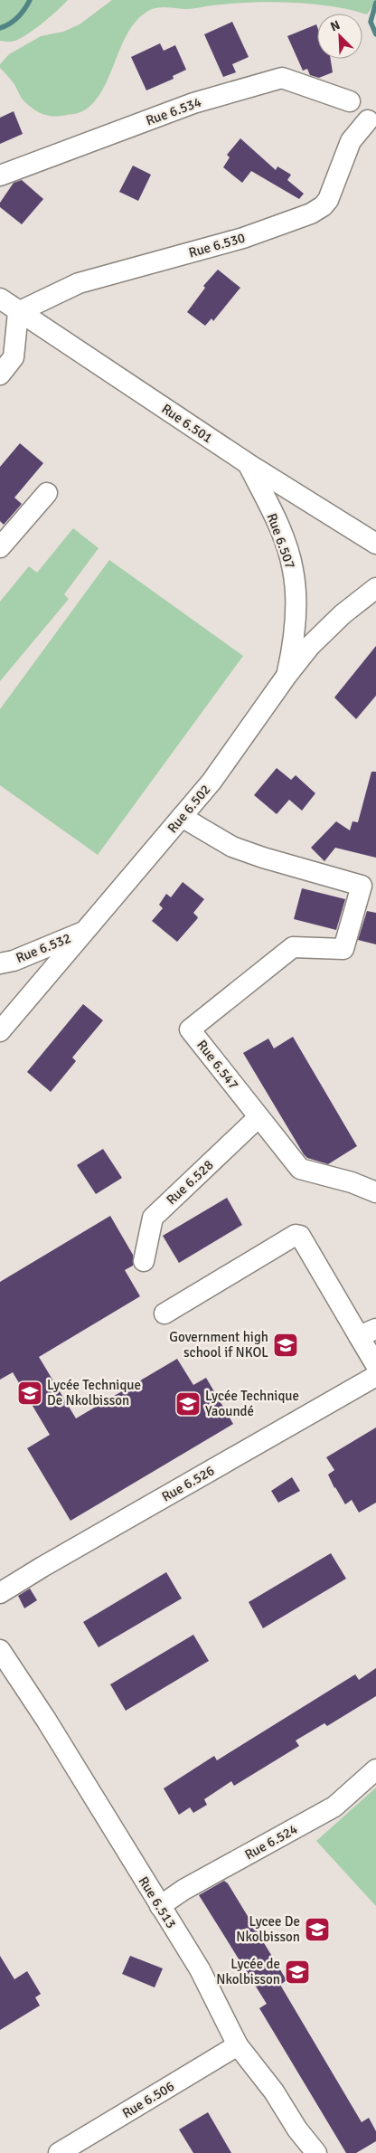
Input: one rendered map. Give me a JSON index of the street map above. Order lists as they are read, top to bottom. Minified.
{"streets":{"street":["Rue 6.534","Rue 6.530","Rue 6.501","Rue 6.507","Rue 6.502","Rue 6.532","Rue 6.547","Rue 6.528","Rue 6.526","Rue 6.524","Rue 6.513","Rue 6.506"]},"crossings":[["Rue 6.530","Rue 6.501"],["Rue 6.501","Rue 6.507"],["Rue 6.507","Rue 6.502"],["Rue 6.502","Rue 6.532"],["Rue 6.502","Rue 6.547"],["Rue 6.547","Rue 6.528"],["Rue 6.524","Rue 6.513"],["Rue 6.513","Rue 6.506"]],"places":{"school or university":["Government high school if NKOL","Lycée Technique De Nkolbisson","Lycée Technique Yaoundé","Lycee De Nkolbisson","Lycée de Nkolbisson"]},"north":"top left"}
